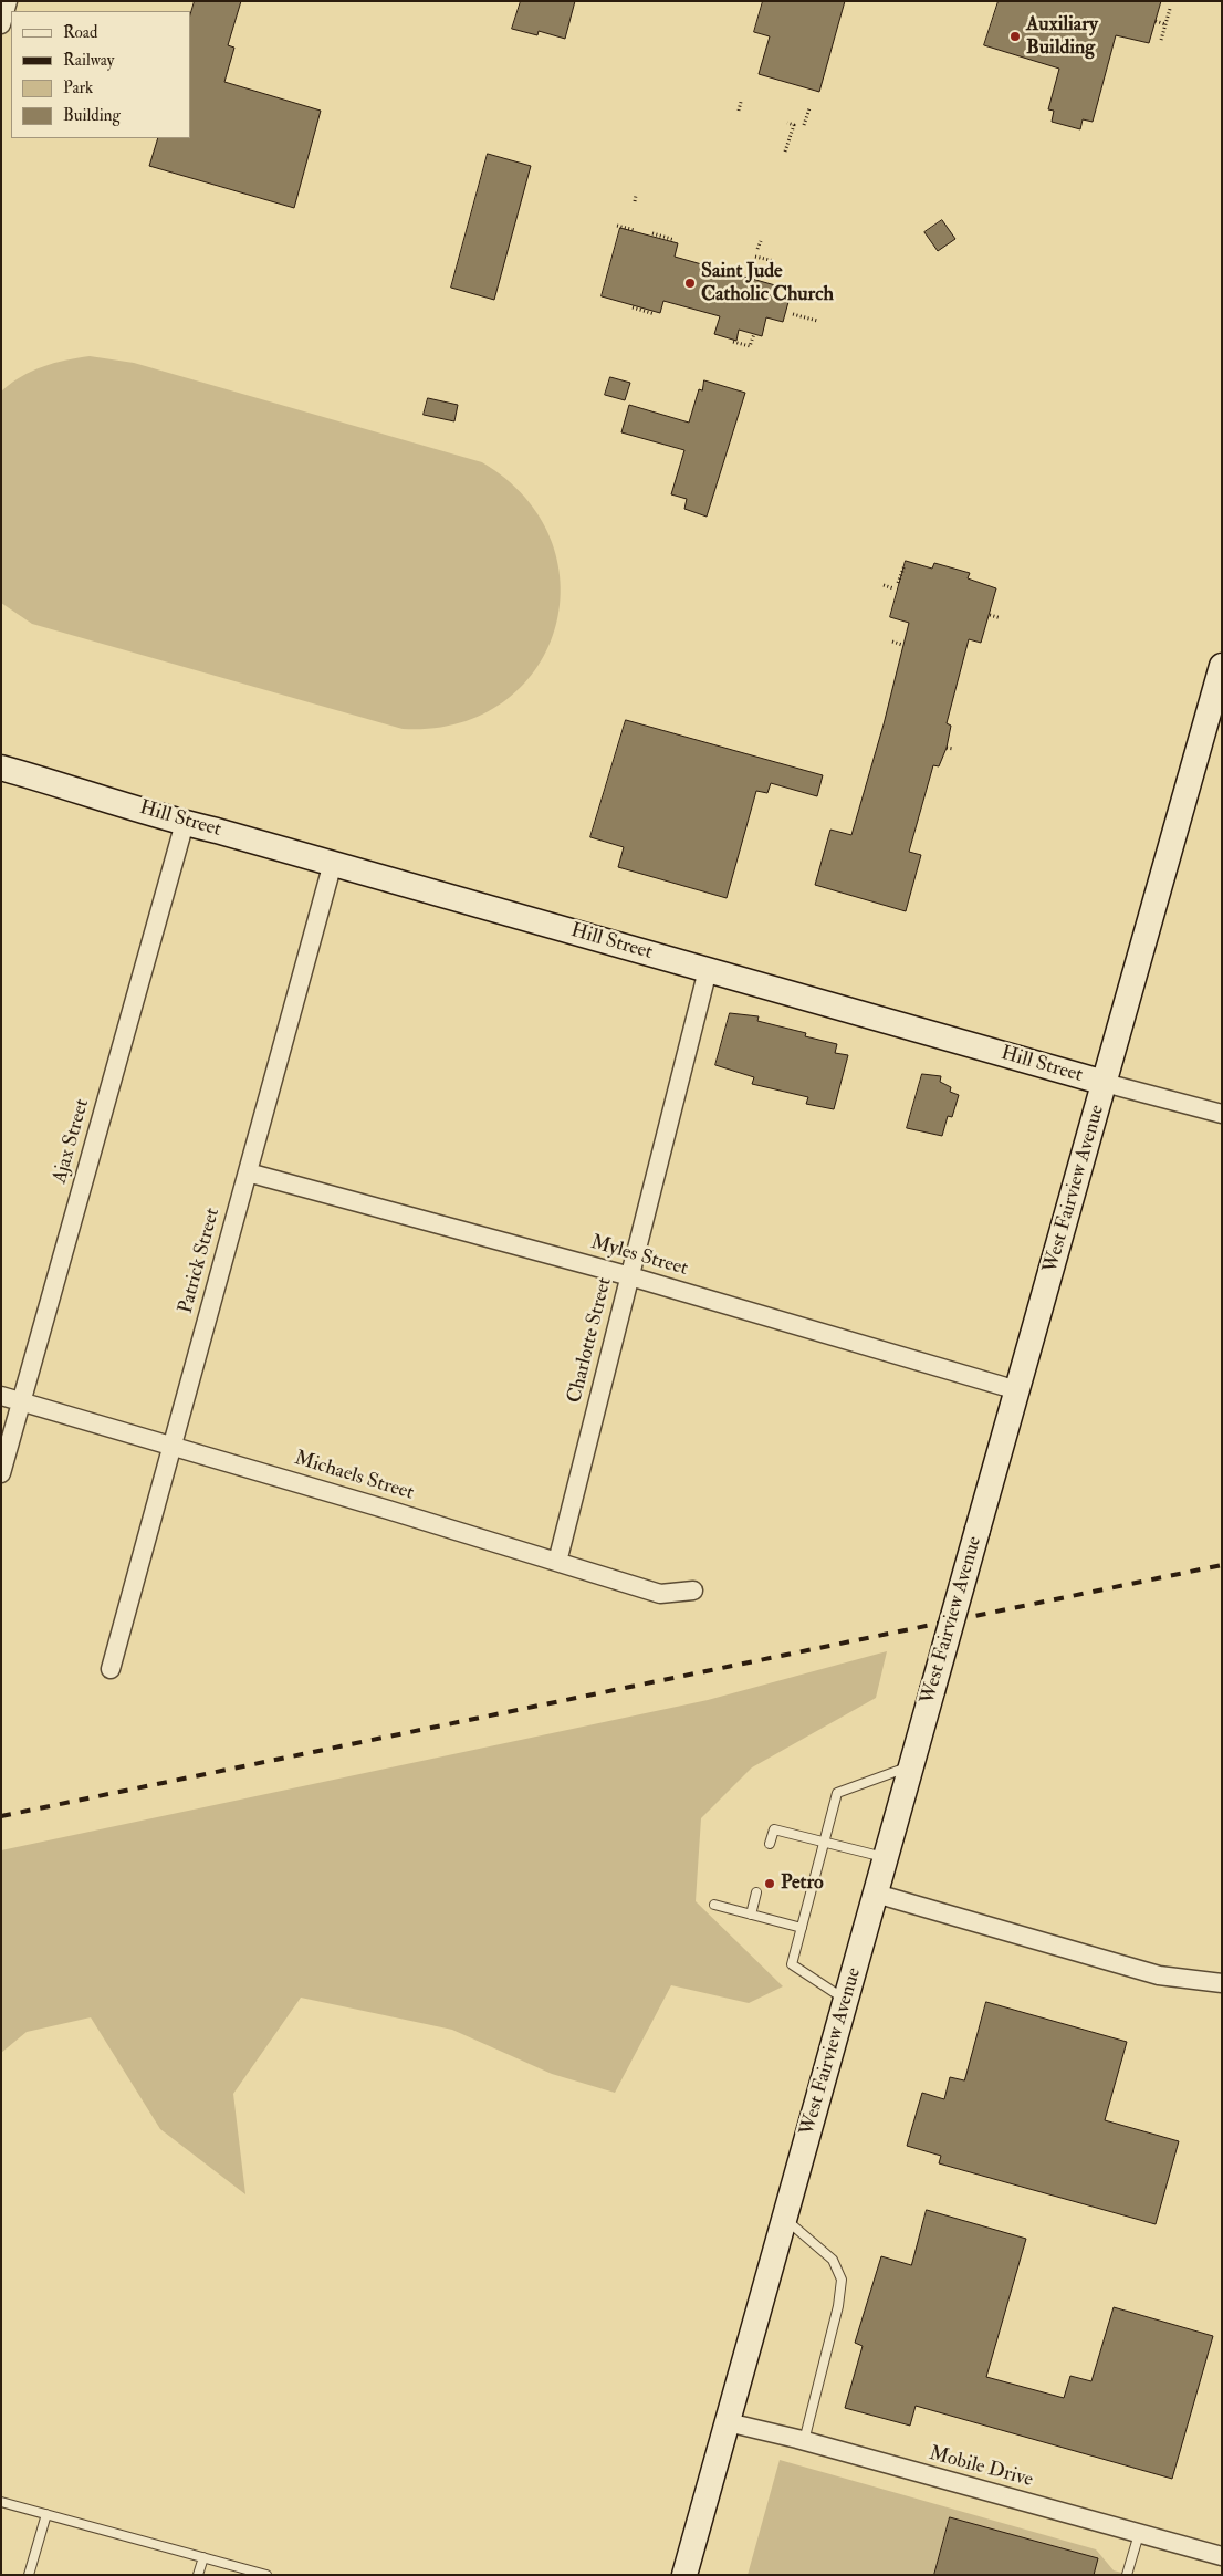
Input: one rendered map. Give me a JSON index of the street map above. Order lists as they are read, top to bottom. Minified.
{"streets":{"main road":["Hill Street","West Fairview Avenue"],"street":["Ajax Street","Myles Street","Patrick Street","Charlotte Street","Michaels Street","Mobile Drive"]},"crossings":[["Hill Street","Ajax Street"],["Hill Street","West Fairview Avenue"],["Hill Street","Patrick Street"],["Hill Street","Charlotte Street"],["Ajax Street","Michaels Street"],["West Fairview Avenue","Myles Street"],["West Fairview Avenue","Mobile Drive"],["Myles Street","Patrick Street"],["Myles Street","Charlotte Street"],["Patrick Street","Michaels Street"],["Charlotte Street","Michaels Street"]],"places":["Auxiliary Building","Saint Jude Catholic Church","Petro"],"legend":["Road","Railway","Park","Building"]}
